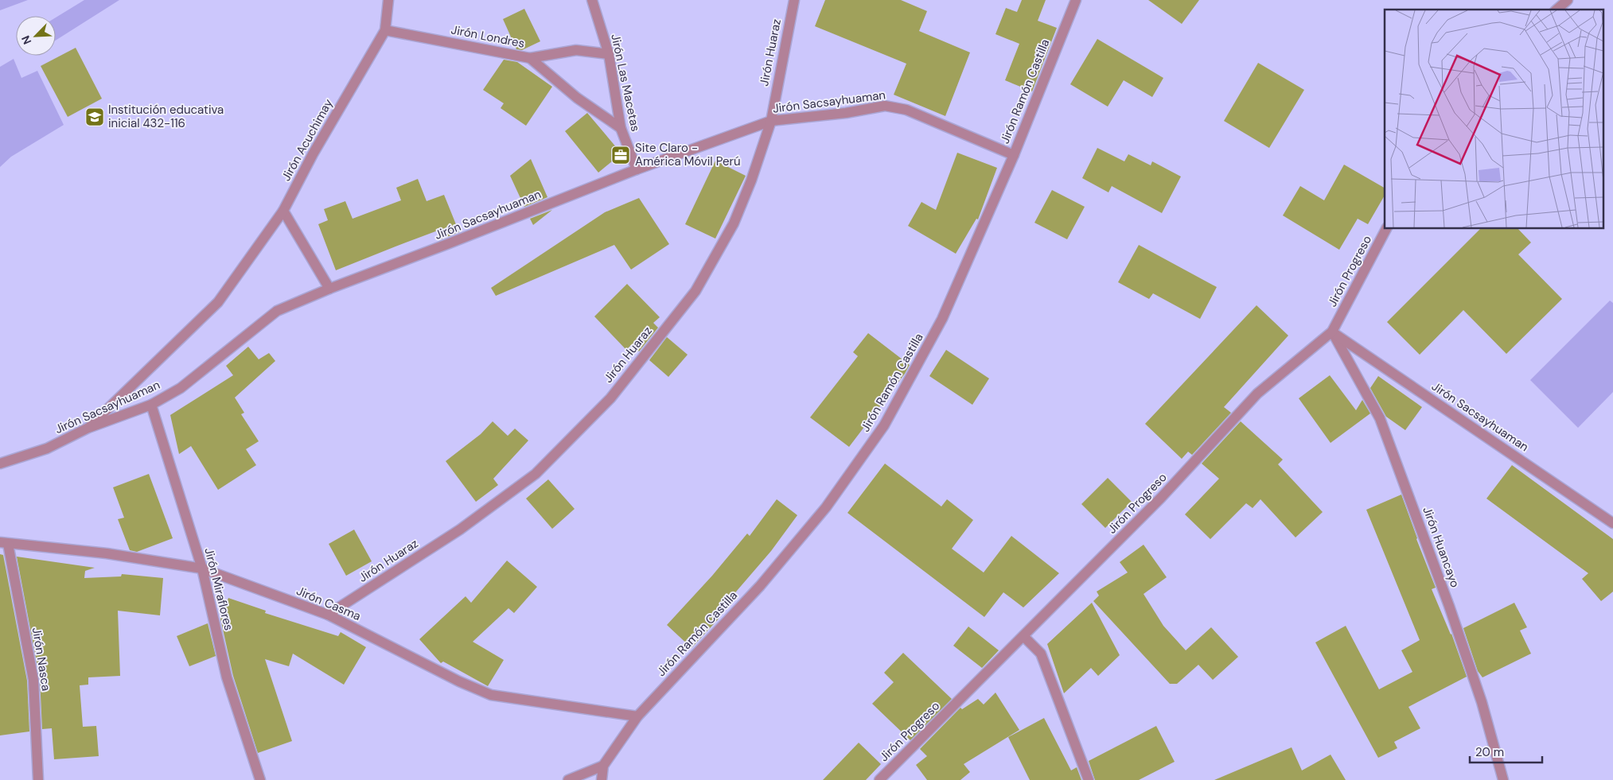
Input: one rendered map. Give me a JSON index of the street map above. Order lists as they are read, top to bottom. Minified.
{"streets":{"street":["Jirón Londres","Jirón Huaraz","Jirón Las Macetas","Jirón Ramón Castilla","Jirón Sacsayhuaman","Jirón Acuchimay","Jirón Progreso","Jirón Huancayo","Jirón Miraflores","Jirón Casma","Jirón Nasca"]},"crossings":[["Jirón Londres","Jirón Las Macetas"],["Jirón Londres","Jirón Acuchimay"],["Jirón Huaraz","Jirón Sacsayhuaman"],["Jirón Huaraz","Jirón Casma"],["Jirón Las Macetas","Jirón Sacsayhuaman"],["Jirón Ramón Castilla","Jirón Sacsayhuaman"],["Jirón Ramón Castilla","Jirón Casma"],["Jirón Sacsayhuaman","Jirón Acuchimay"],["Jirón Sacsayhuaman","Jirón Progreso"],["Jirón Sacsayhuaman","Jirón Huancayo"],["Jirón Sacsayhuaman","Jirón Miraflores"],["Jirón Progreso","Jirón Huancayo"],["Jirón Miraflores","Jirón Casma"],["Jirón Casma","Jirón Nasca"]],"places":{"school or university":["Institución educativa inicial 432-116"],"office":["Site Claro - América Móvil Perú"]},"scale_bar":"20 m","north":"bottom left"}
